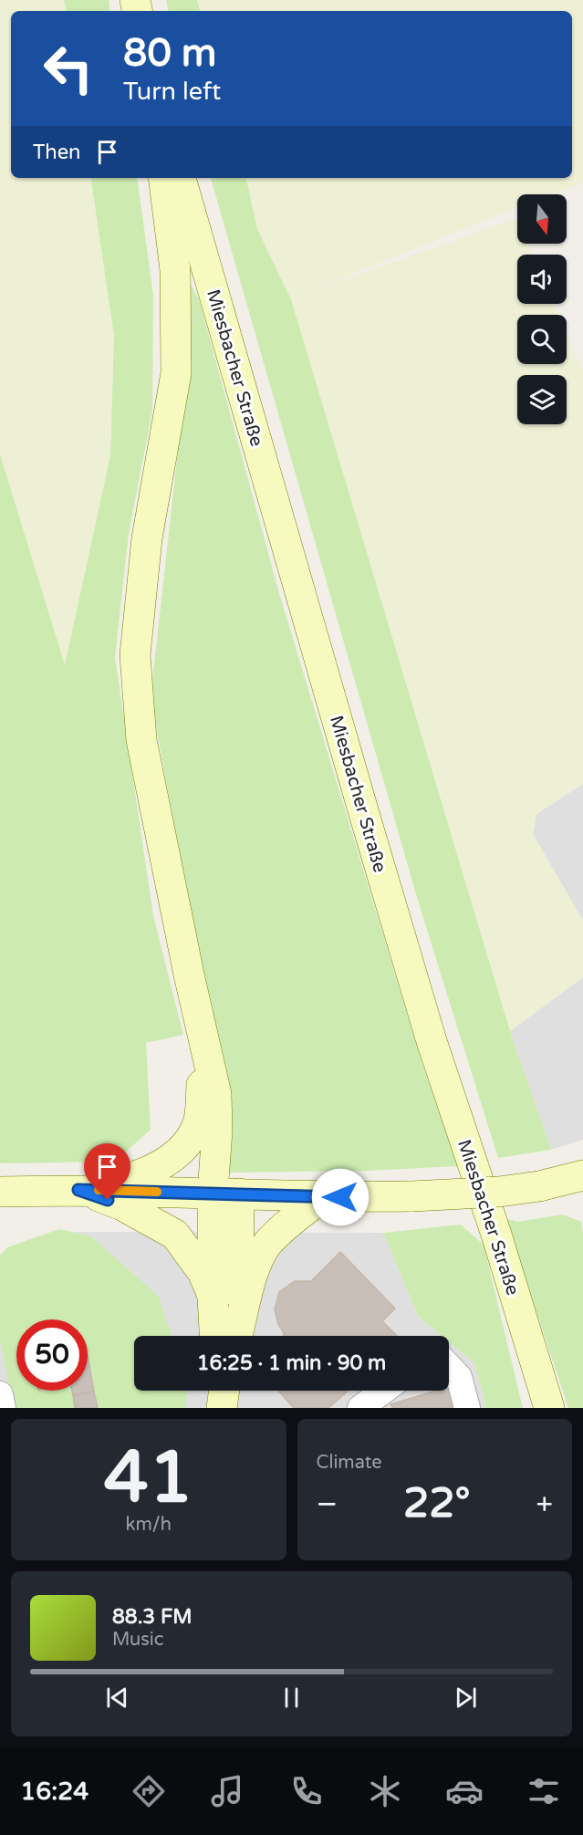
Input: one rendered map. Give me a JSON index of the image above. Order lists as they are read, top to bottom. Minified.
{"streets":{"main road":["Miesbacher Straße"]},"north":"bottom","page":{"turn":["80 m","Turn left"],"then":"Then","limit":"50","trip":"16:25 · 1 min · 90 m","tile":[["41","km/h"],"Climate"],"heat":["−","22°","+"],"song":["88.3 FM","Music"],"tabs":"16:24"}}
